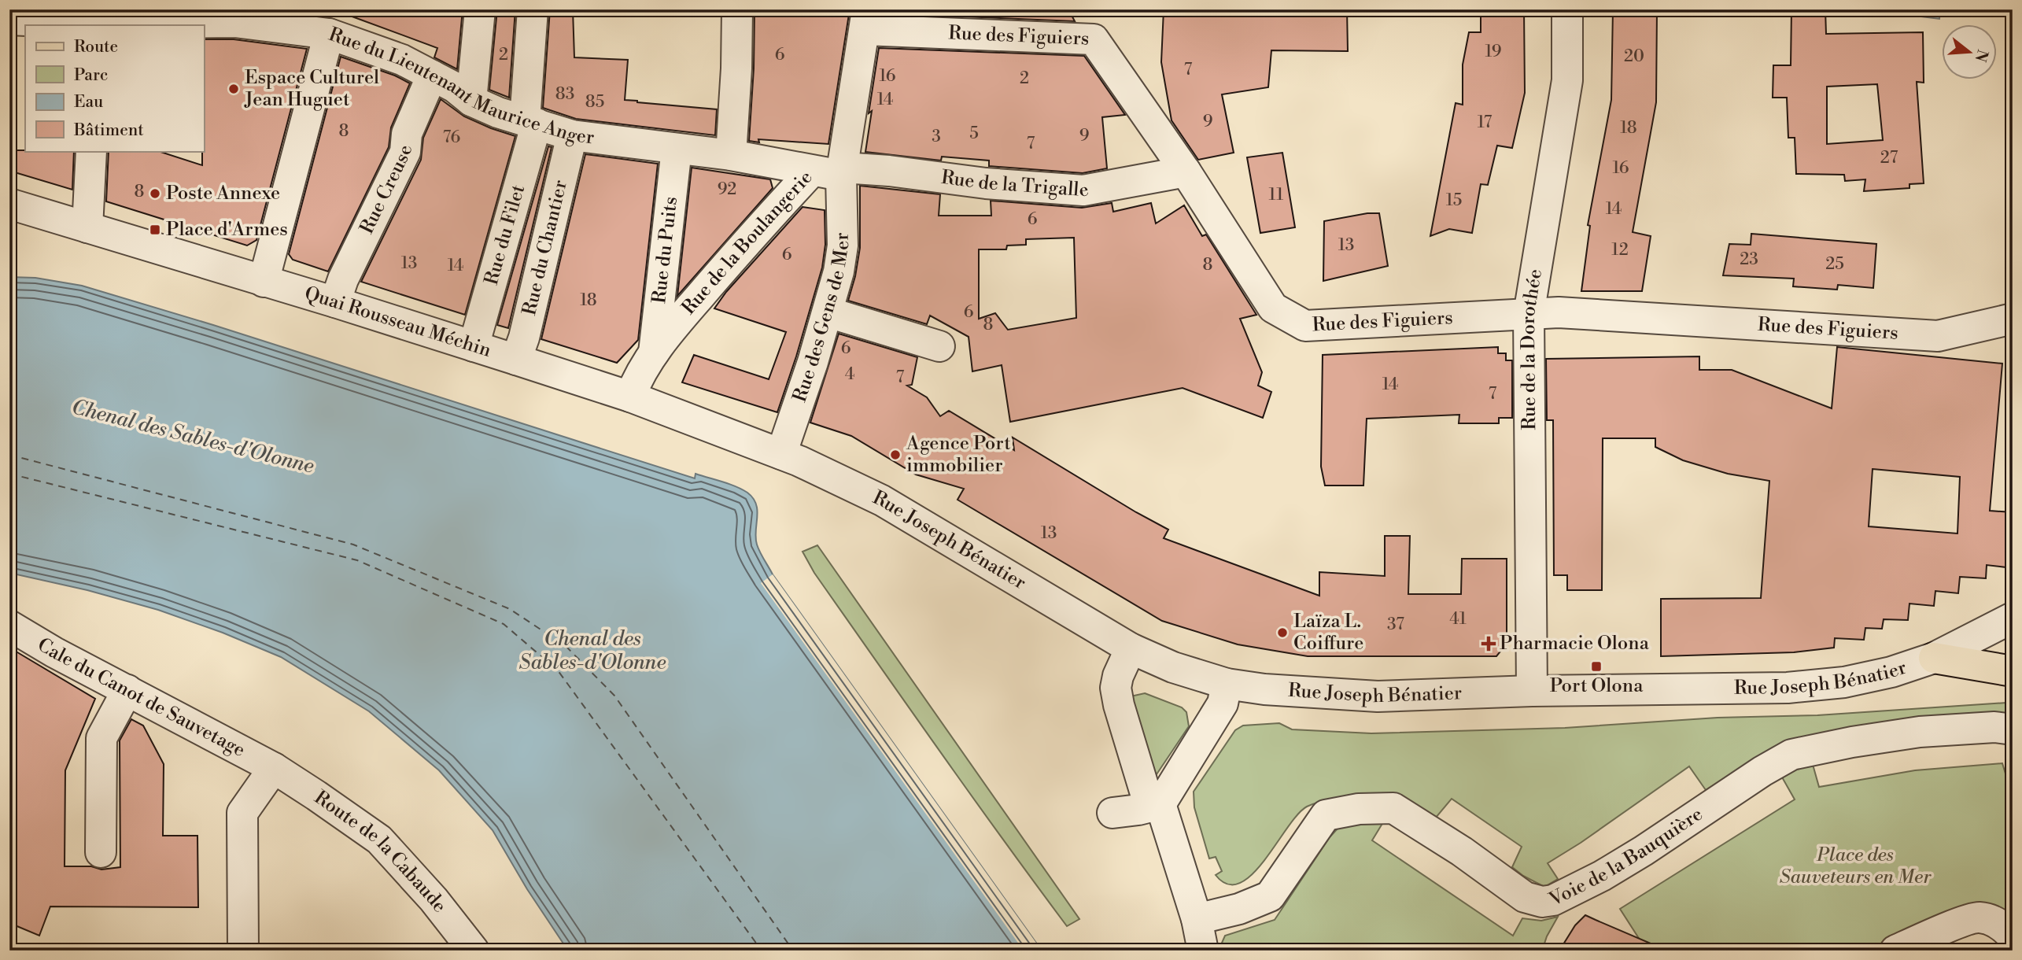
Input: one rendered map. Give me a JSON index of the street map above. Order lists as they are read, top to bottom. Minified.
{"streets":{"street":["Rue des Figuiers","Rue du Lieutenant Maurice Anger","Rue de la Trigalle","Rue Creuse","Rue du Filet","Rue de la Boulangerie","Rue du Chantier","Rue du Puits","Rue des Gens de Mer","Quai Rousseau Méchin","Rue de la Dorothée","Rue Joseph Bénatier","Cale du Canot de Sauvetage","Route de la Cabaude","Voie de la Bauquière"]},"crossings":[["Rue des Figuiers","Rue de la Trigalle"],["Rue des Figuiers","Rue de la Boulangerie"],["Rue des Figuiers","Rue de la Dorothée"],["Rue du Lieutenant Maurice Anger","Rue Creuse"],["Rue du Lieutenant Maurice Anger","Rue du Filet"],["Rue du Lieutenant Maurice Anger","Rue de la Boulangerie"],["Rue du Lieutenant Maurice Anger","Rue du Chantier"],["Rue du Lieutenant Maurice Anger","Rue du Puits"],["Rue de la Trigalle","Rue de la Boulangerie"],["Rue de la Trigalle","Rue des Gens de Mer"],["Rue Creuse","Quai Rousseau Méchin"],["Rue du Filet","Quai Rousseau Méchin"],["Rue de la Boulangerie","Rue du Puits"],["Rue de la Boulangerie","Rue des Gens de Mer"],["Rue de la Boulangerie","Quai Rousseau Méchin"],["Rue du Chantier","Quai Rousseau Méchin"],["Rue des Gens de Mer","Quai Rousseau Méchin"],["Rue des Gens de Mer","Rue Joseph Bénatier"],["Quai Rousseau Méchin","Rue Joseph Bénatier"],["Rue de la Dorothée","Rue Joseph Bénatier"],["Cale du Canot de Sauvetage","Route de la Cabaude"]],"water":["Chenal des Sables-d'Olonne"],"parks":["Place des Sauveteurs en Mer"],"places":{"other":["Espace Culturel Jean Huguet","Poste Annexe","Agence Port immobilier","Laïza L. Coiffure"],"transit":["Place d'Armes","Port Olona"],"health":["Pharmacie Olona"]},"house_numbers":["19","2","6","20","7","16","2","83","14","85","9","17","18","8","5","9","3","76","7","27","16","92","8","11","15","14","6","13","12","6","23","13","25","8","14","18","6","8","6","4","7","14","7","13","41","37"],"legend":["Route","Parc","Eau","Bâtiment"],"north":"right"}
